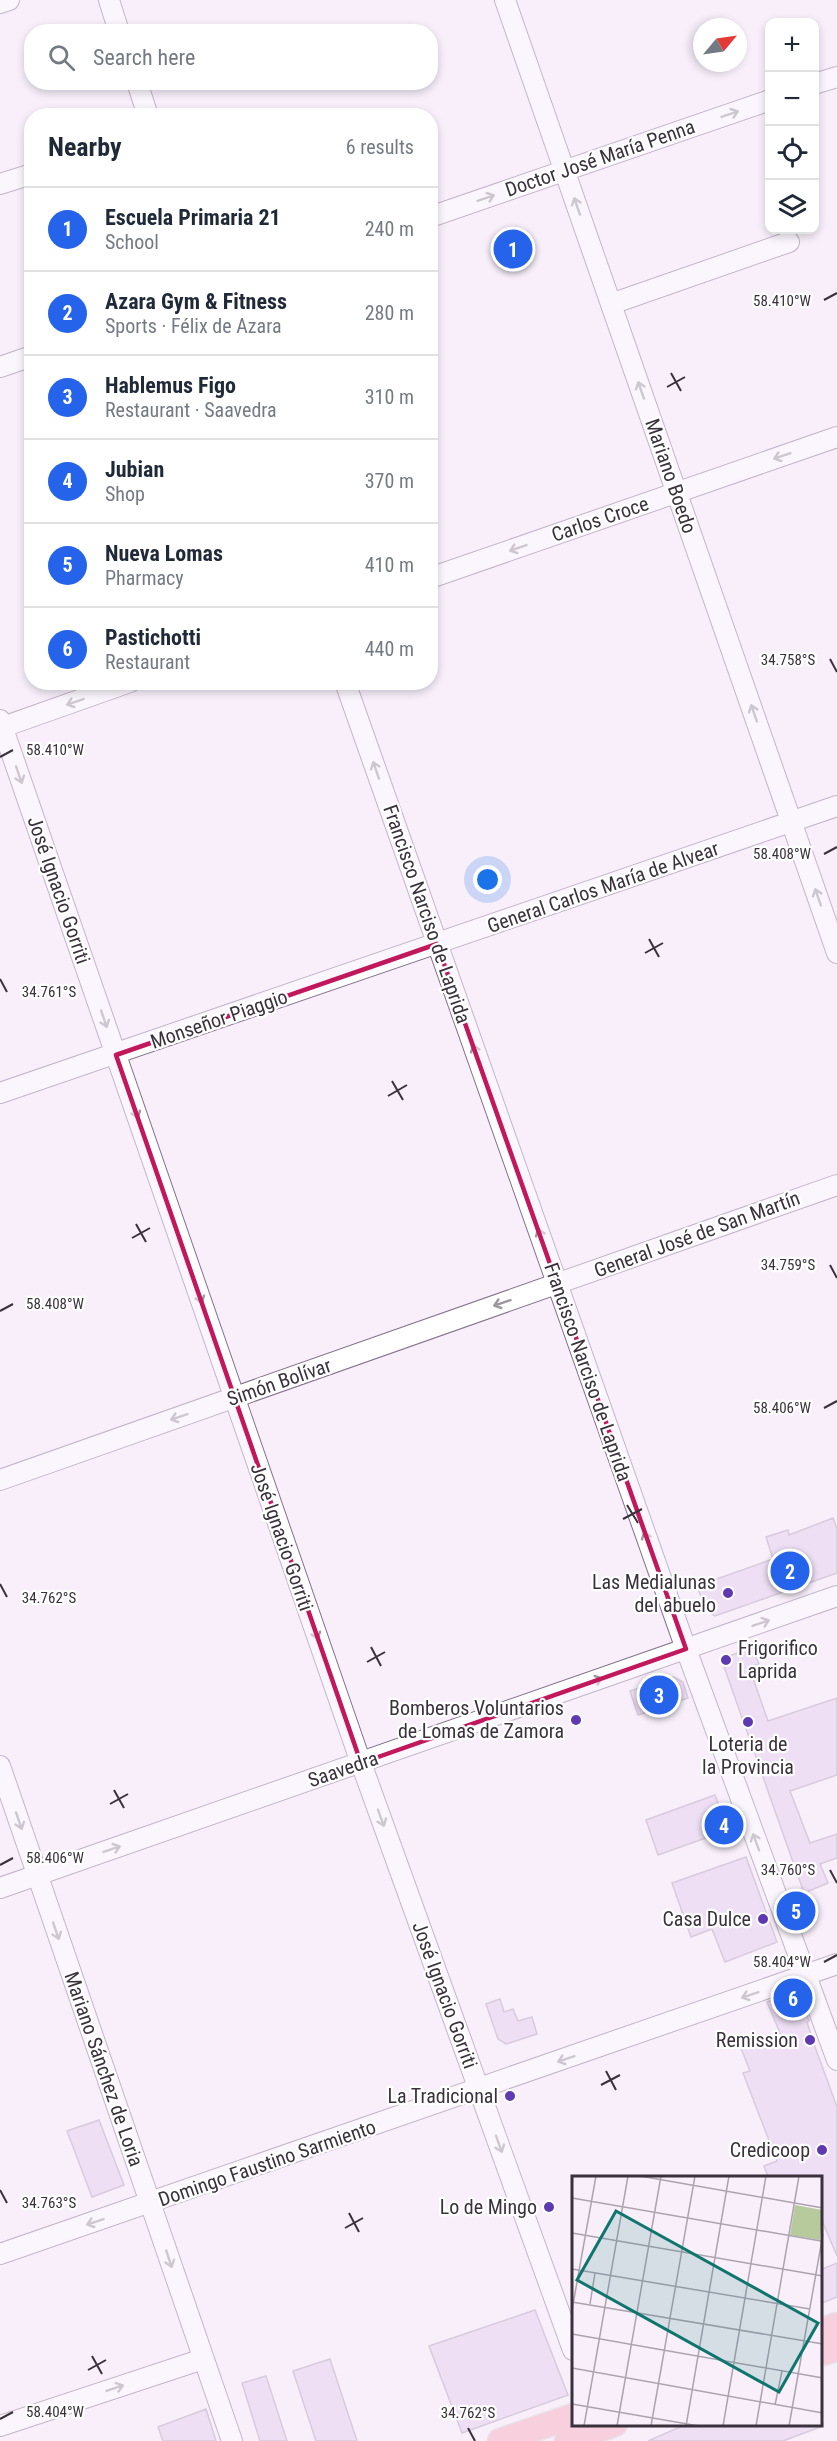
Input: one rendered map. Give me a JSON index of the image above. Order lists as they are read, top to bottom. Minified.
{"streets":{"street":["Doctor José María Penna","Mariano Boedo","Carlos Croce","General Carlos María de Alvear","José Ignacio Gorriti","Francisco Narciso de Laprida","Monseñor Piaggio","General José de San Martín","Simón Bolívar","Saavedra","Mariano Sánchez de Loria","Domingo Faustino Sarmiento"]},"crossings":[["Doctor José María Penna","Mariano Boedo"],["Mariano Boedo","Carlos Croce"],["Mariano Boedo","General Carlos María de Alvear"],["General Carlos María de Alvear","Francisco Narciso de Laprida"],["General Carlos María de Alvear","Monseñor Piaggio"],["José Ignacio Gorriti","Monseñor Piaggio"],["José Ignacio Gorriti","Simón Bolívar"],["José Ignacio Gorriti","Saavedra"],["José Ignacio Gorriti","Domingo Faustino Sarmiento"],["Francisco Narciso de Laprida","Monseñor Piaggio"],["Francisco Narciso de Laprida","General José de San Martín"],["Francisco Narciso de Laprida","Simón Bolívar"],["Francisco Narciso de Laprida","Saavedra"],["Francisco Narciso de Laprida","Domingo Faustino Sarmiento"],["General José de San Martín","Simón Bolívar"],["Saavedra","Mariano Sánchez de Loria"],["Mariano Sánchez de Loria","Domingo Faustino Sarmiento"]],"one_way":["Mariano Boedo","Carlos Croce","José Ignacio Gorriti","Francisco Narciso de Laprida","Simón Bolívar","Saavedra","Mariano Sánchez de Loria"],"places":["Las Medialunas del abuelo","Frigorifico Laprida","Bomberos Voluntarios de Lomas de Zamora","Loteria de la Provincia","Casa Dulce","Remission","La Tradicional","Credicoop","Lo de Mingo"],"north":"top right","page":{"map_buttons":["+","−"],"search":"Search here","heading":["Nearby","6 results"],"list":[{"mark":"1","name":"Escuela Primaria 21","note":"School","value":"240 m"},{"mark":"2","name":"Azara Gym & Fitness","note":"Sports · Félix de Azara","value":"280 m"},{"mark":"3","name":"Hablemus Figo","note":"Restaurant · Saavedra","value":"310 m"},{"mark":"4","name":"Jubian","note":"Shop","value":"370 m"},{"mark":"5","name":"Nueva Lomas","note":"Pharmacy","value":"410 m"},{"mark":"6","name":"Pastichotti","note":"Restaurant","value":"440 m"}],"pins":["1","2","3","4","5","6"]},"coordinates":["58.410°W","34.758°S","58.408°W","34.761°S","34.759°S","58.406°W","34.762°S","34.760°S","58.404°W","34.763°S"]}
